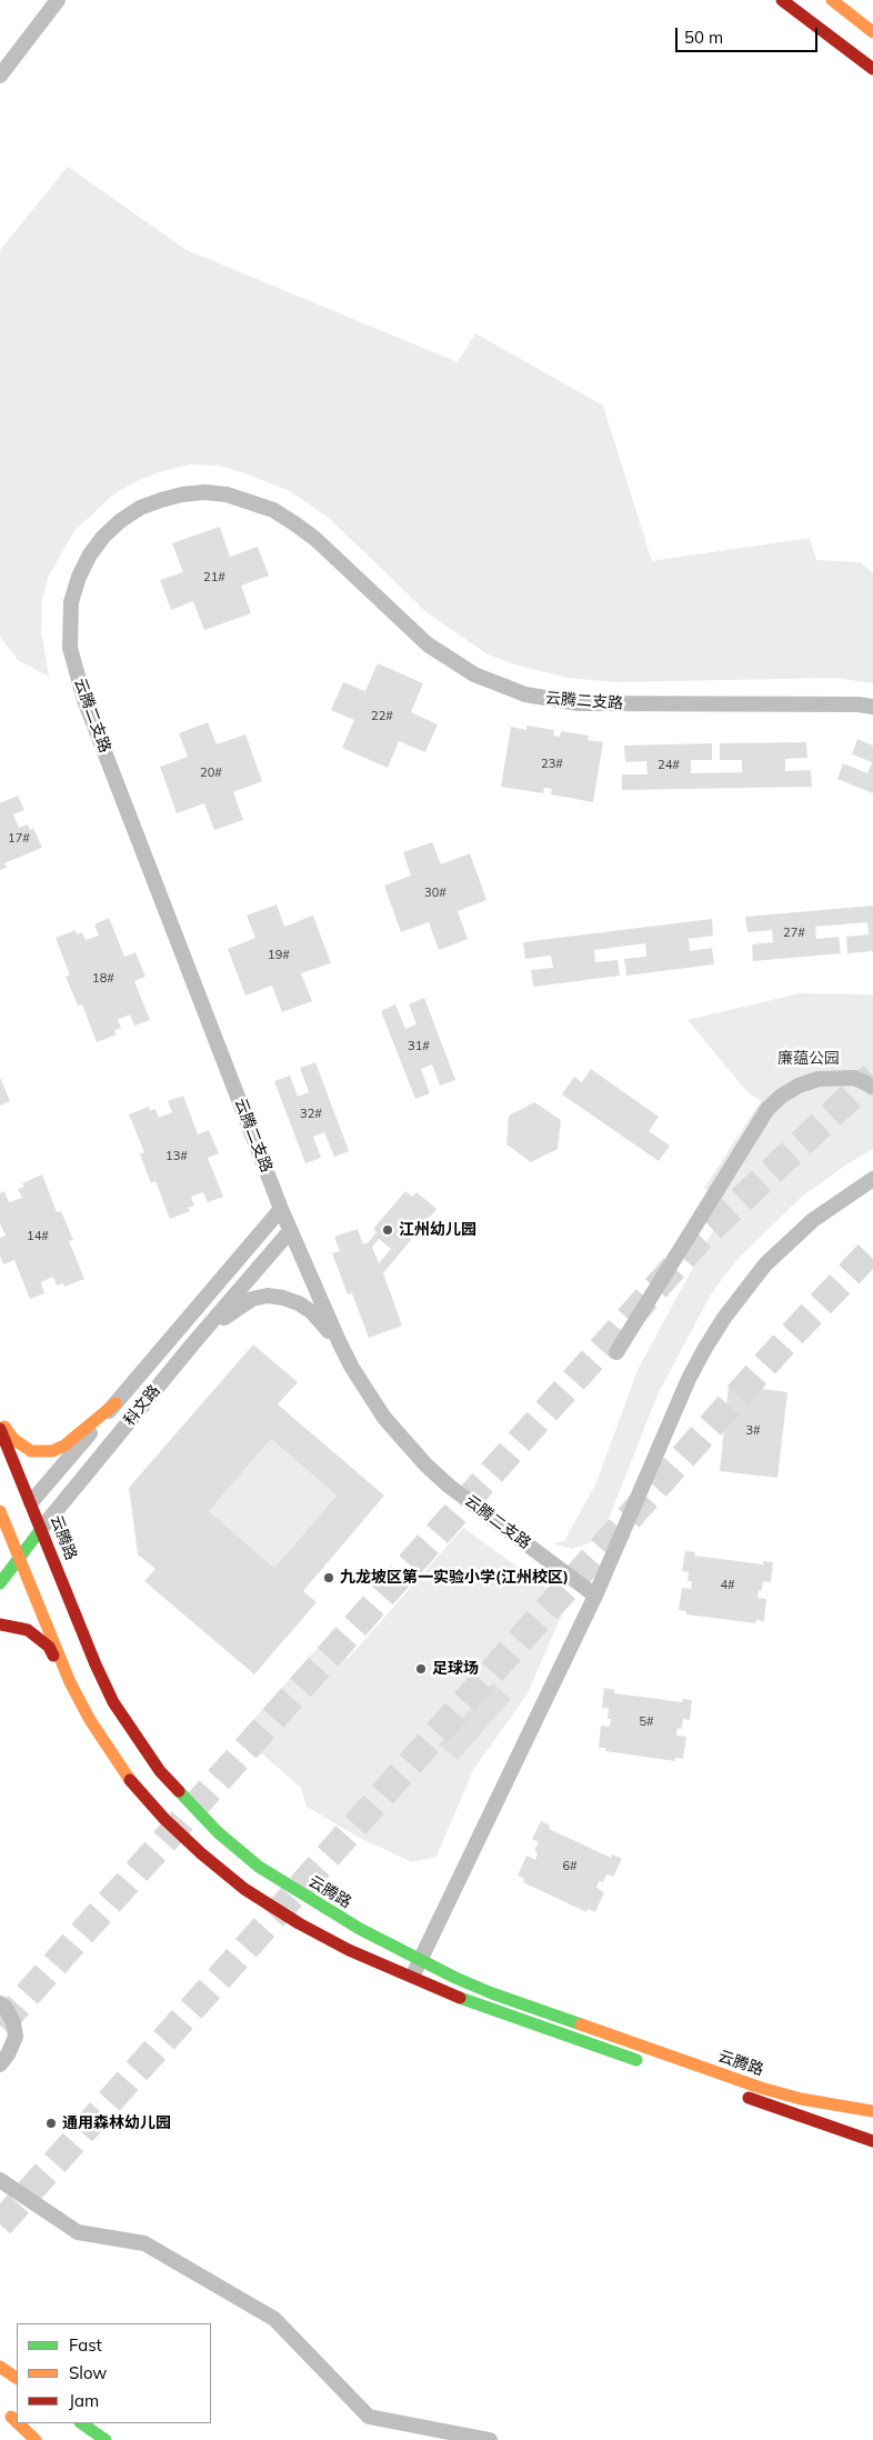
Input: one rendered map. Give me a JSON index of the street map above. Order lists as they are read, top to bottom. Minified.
{"streets":{"main road":["科文路","云腾路"],"street":["云腾二支路"]},"crossings":[["云腾二支路","科文路"],["科文路","云腾路"]],"parks":["廉蕴公园"],"places":["江州幼儿园","九龙坡区第一实验小学(江州校区)","足球场","通用森林幼儿园"],"house_numbers":["21#","22#","23#","24#","20#","17#","30#","27#","19#","18#","31#","32#","13#","14#","3#","4#","5#","6#"],"legend":["Fast","Slow","Jam"],"scale_bar":"50 m"}
